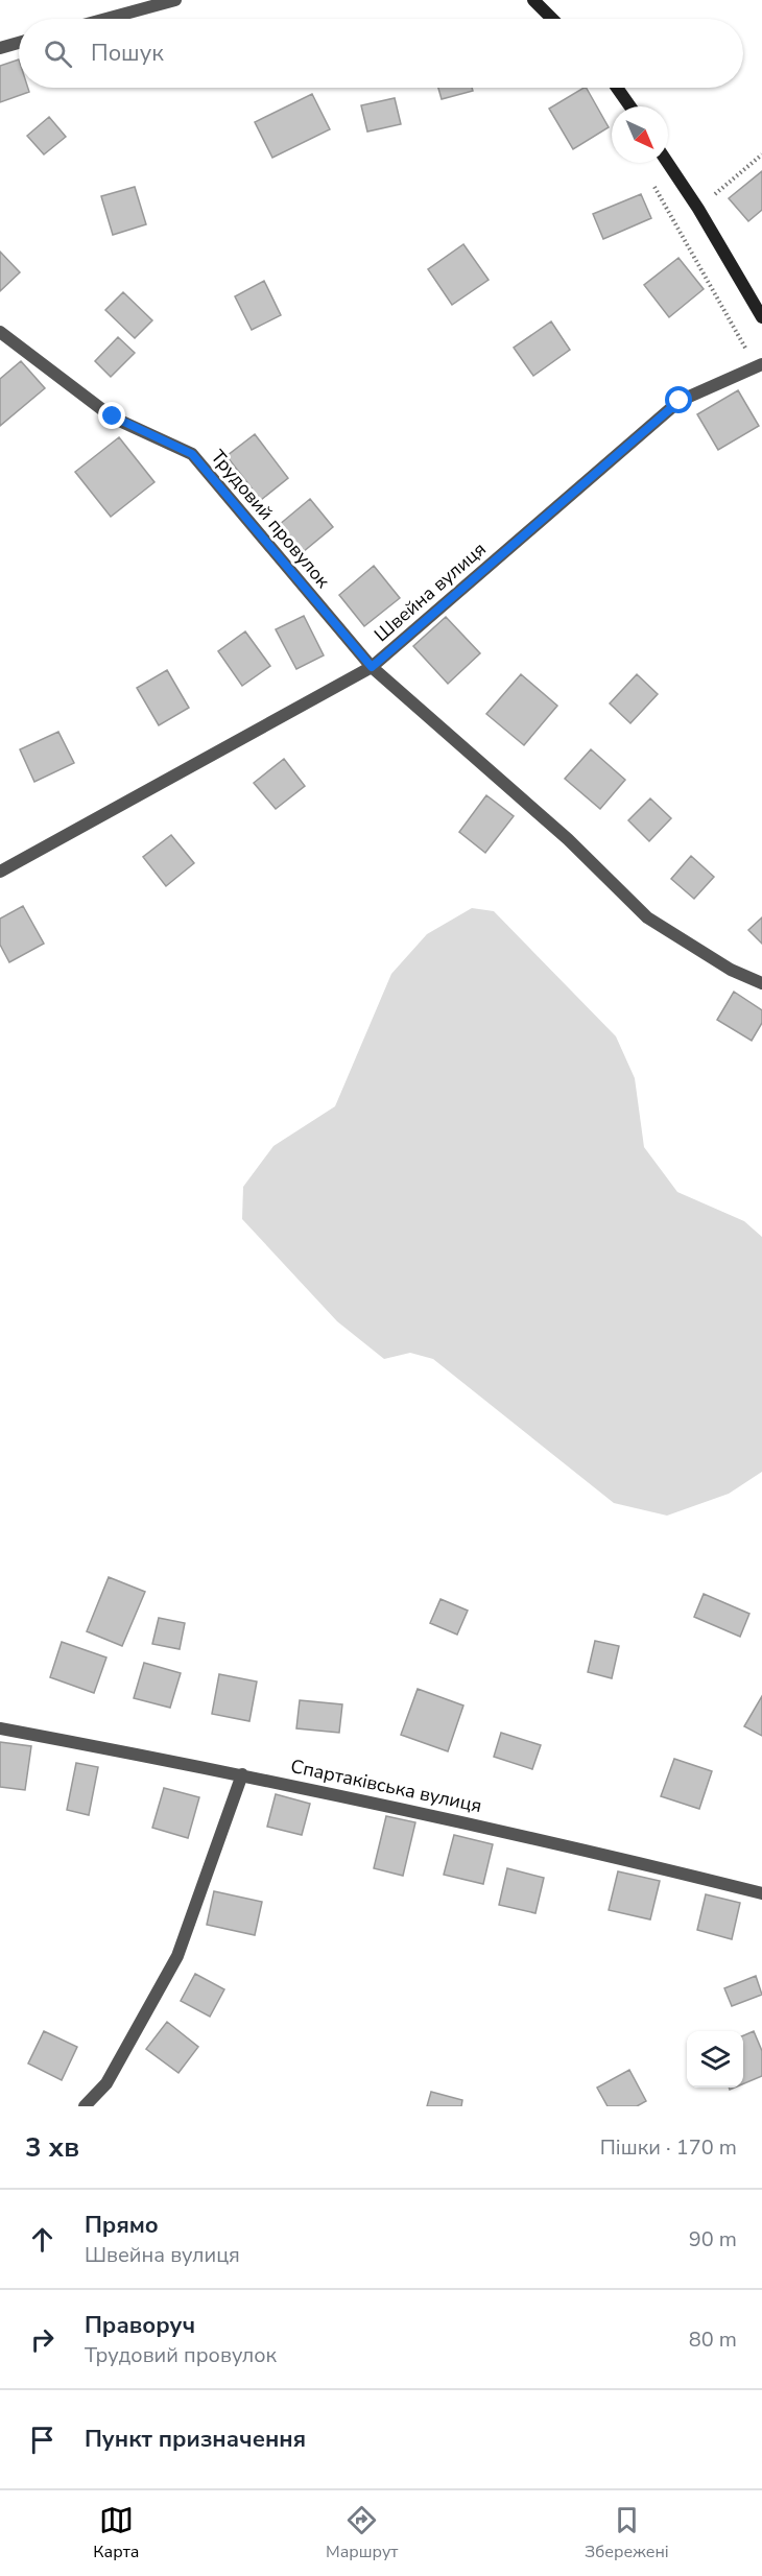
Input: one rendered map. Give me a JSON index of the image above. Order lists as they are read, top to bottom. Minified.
{"streets":{"street":["Трудовий провулок","Швейна вулиця","Спартаківська вулиця"]},"crossings":[["Трудовий провулок","Швейна вулиця"]],"north":"bottom right","page":{"search":"Пошук","heading":["3 хв","Пішки · 170 m"],"list":[["Прямо","Швейна вулиця","90 m"],["Праворуч","Трудовий провулок","80 m"],"Пункт призначення"],"nav":["Карта","Маршрут","Збережені"]}}
